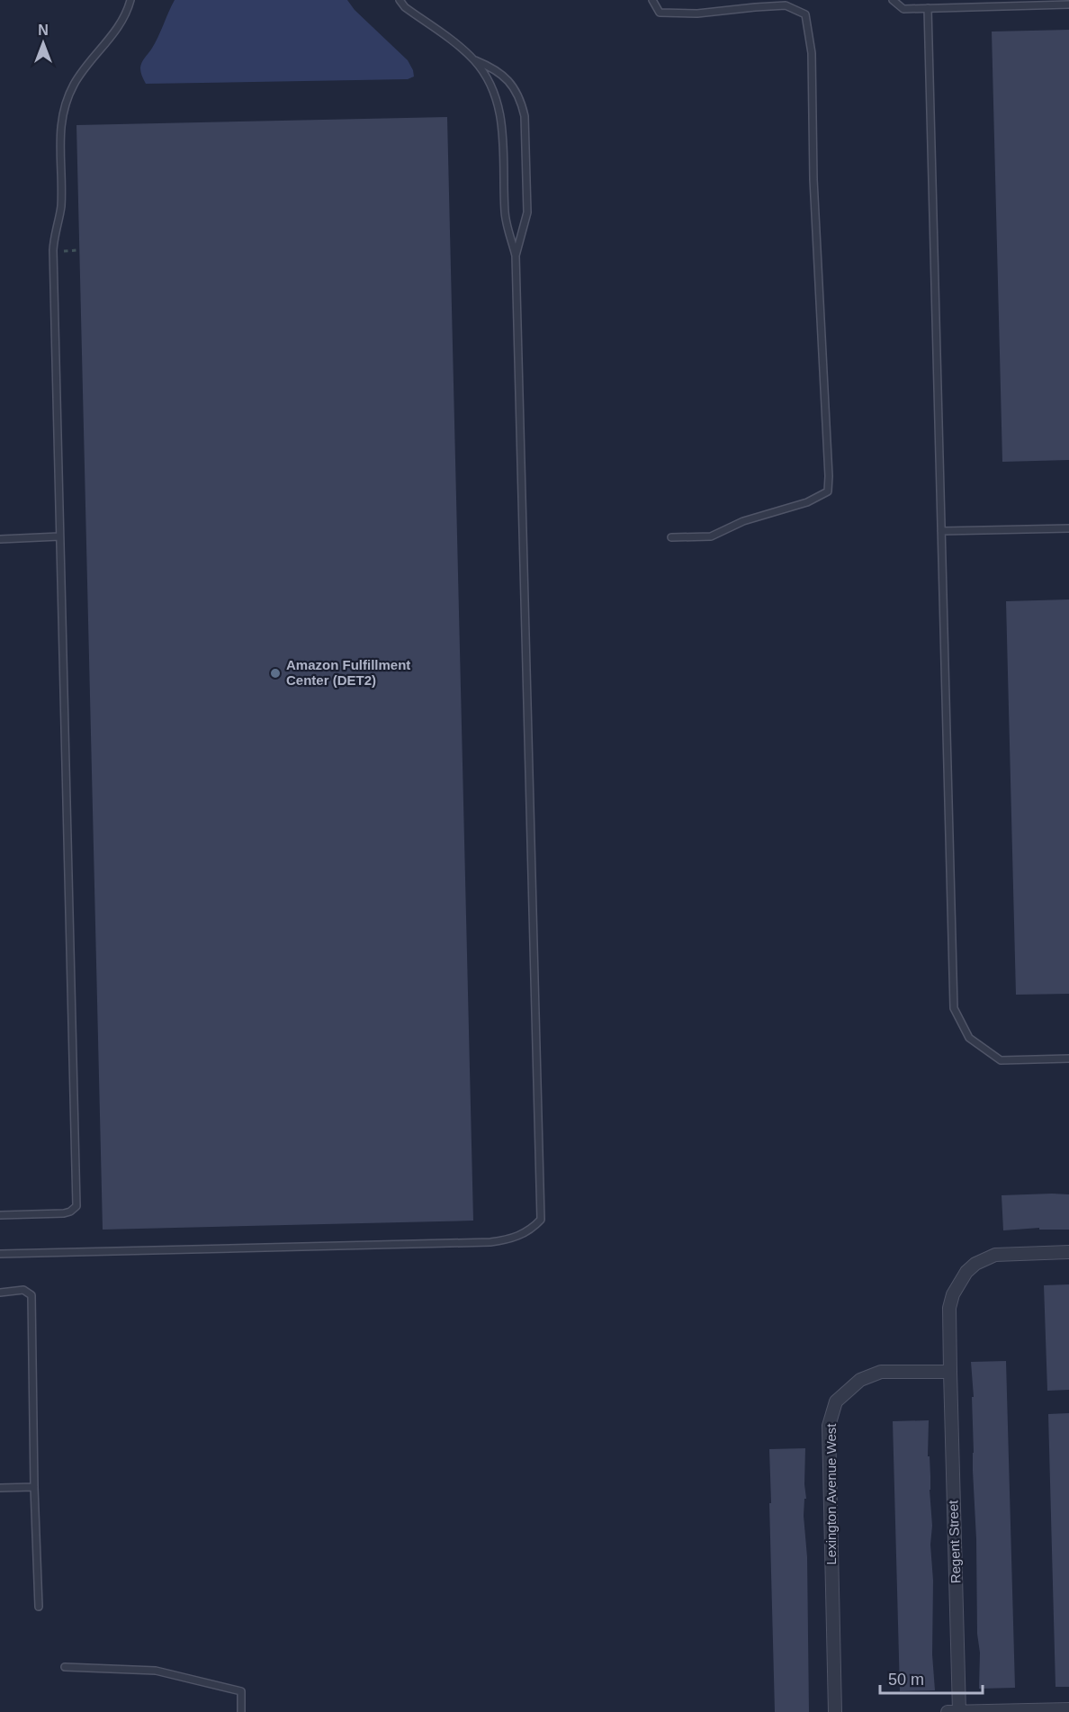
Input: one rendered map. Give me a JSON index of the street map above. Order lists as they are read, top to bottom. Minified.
{"streets":{"street":["Lexington Avenue West","Regent Street"]},"crossings":[["Lexington Avenue West","Regent Street"]],"places":["Amazon Fulfillment Center (DET2)"],"scale_bar":"50 m","north":"top"}
